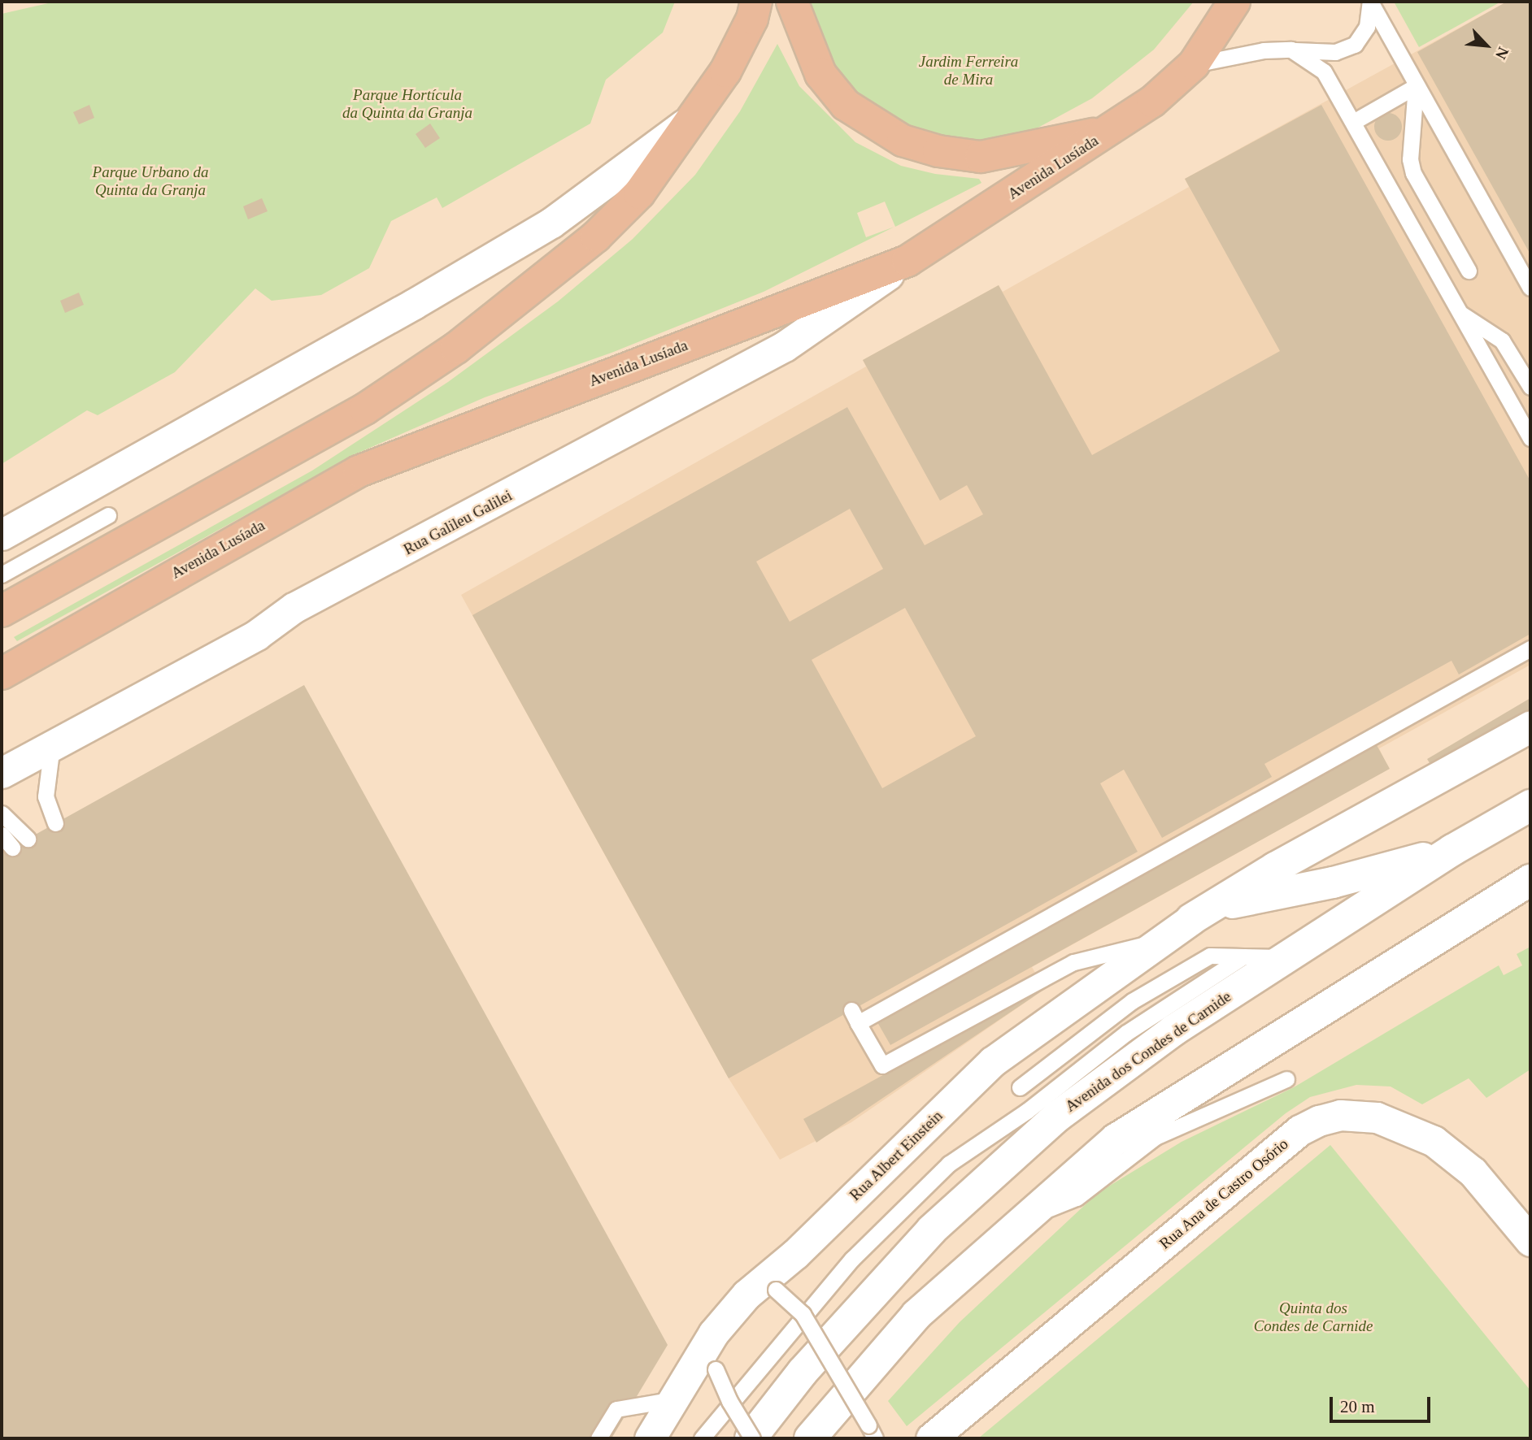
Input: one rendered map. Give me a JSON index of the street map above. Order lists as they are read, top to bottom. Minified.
{"streets":{"main road":["Avenida Lusíada","Avenida dos Condes de Carnide"],"street":["Rua Galileu Galilei","Rua Albert Einstein","Rua Ana de Castro Osório"]},"crossings":[["Avenida Lusíada","Rua Galileu Galilei"]],"parks":["Jardim Ferreira de Mira","Parque Hortícula da Quinta da Granja","Parque Urbano da Quinta da Granja","Quinta dos Condes de Carnide"],"scale_bar":"20 m","north":"bottom right"}
